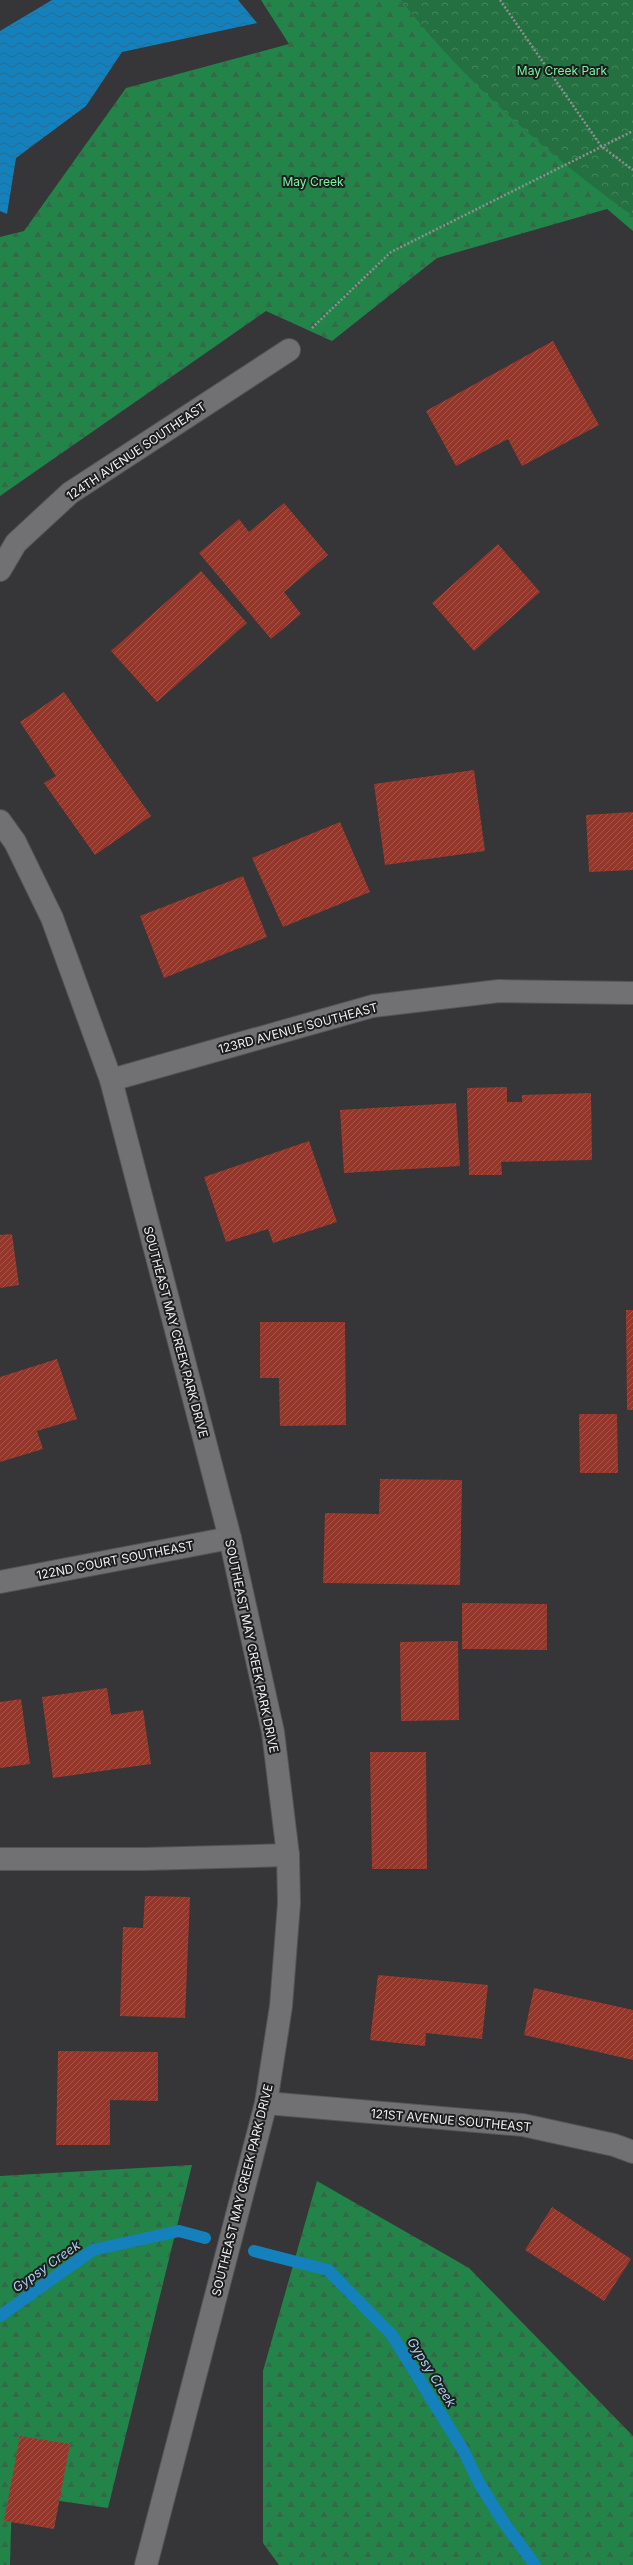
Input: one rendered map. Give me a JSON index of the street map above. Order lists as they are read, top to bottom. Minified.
{"streets":{"street":["124TH AVENUE SOUTHEAST","123RD AVENUE SOUTHEAST","SOUTHEAST MAY CREEK PARK DRIVE","122ND COURT SOUTHEAST","121ST AVENUE SOUTHEAST"]},"crossings":[["123RD AVENUE SOUTHEAST","SOUTHEAST MAY CREEK PARK DRIVE"],["SOUTHEAST MAY CREEK PARK DRIVE","122ND COURT SOUTHEAST"],["SOUTHEAST MAY CREEK PARK DRIVE","121ST AVENUE SOUTHEAST"]],"water":["Gypsy Creek"],"parks":["May Creek Park","May Creek"]}
